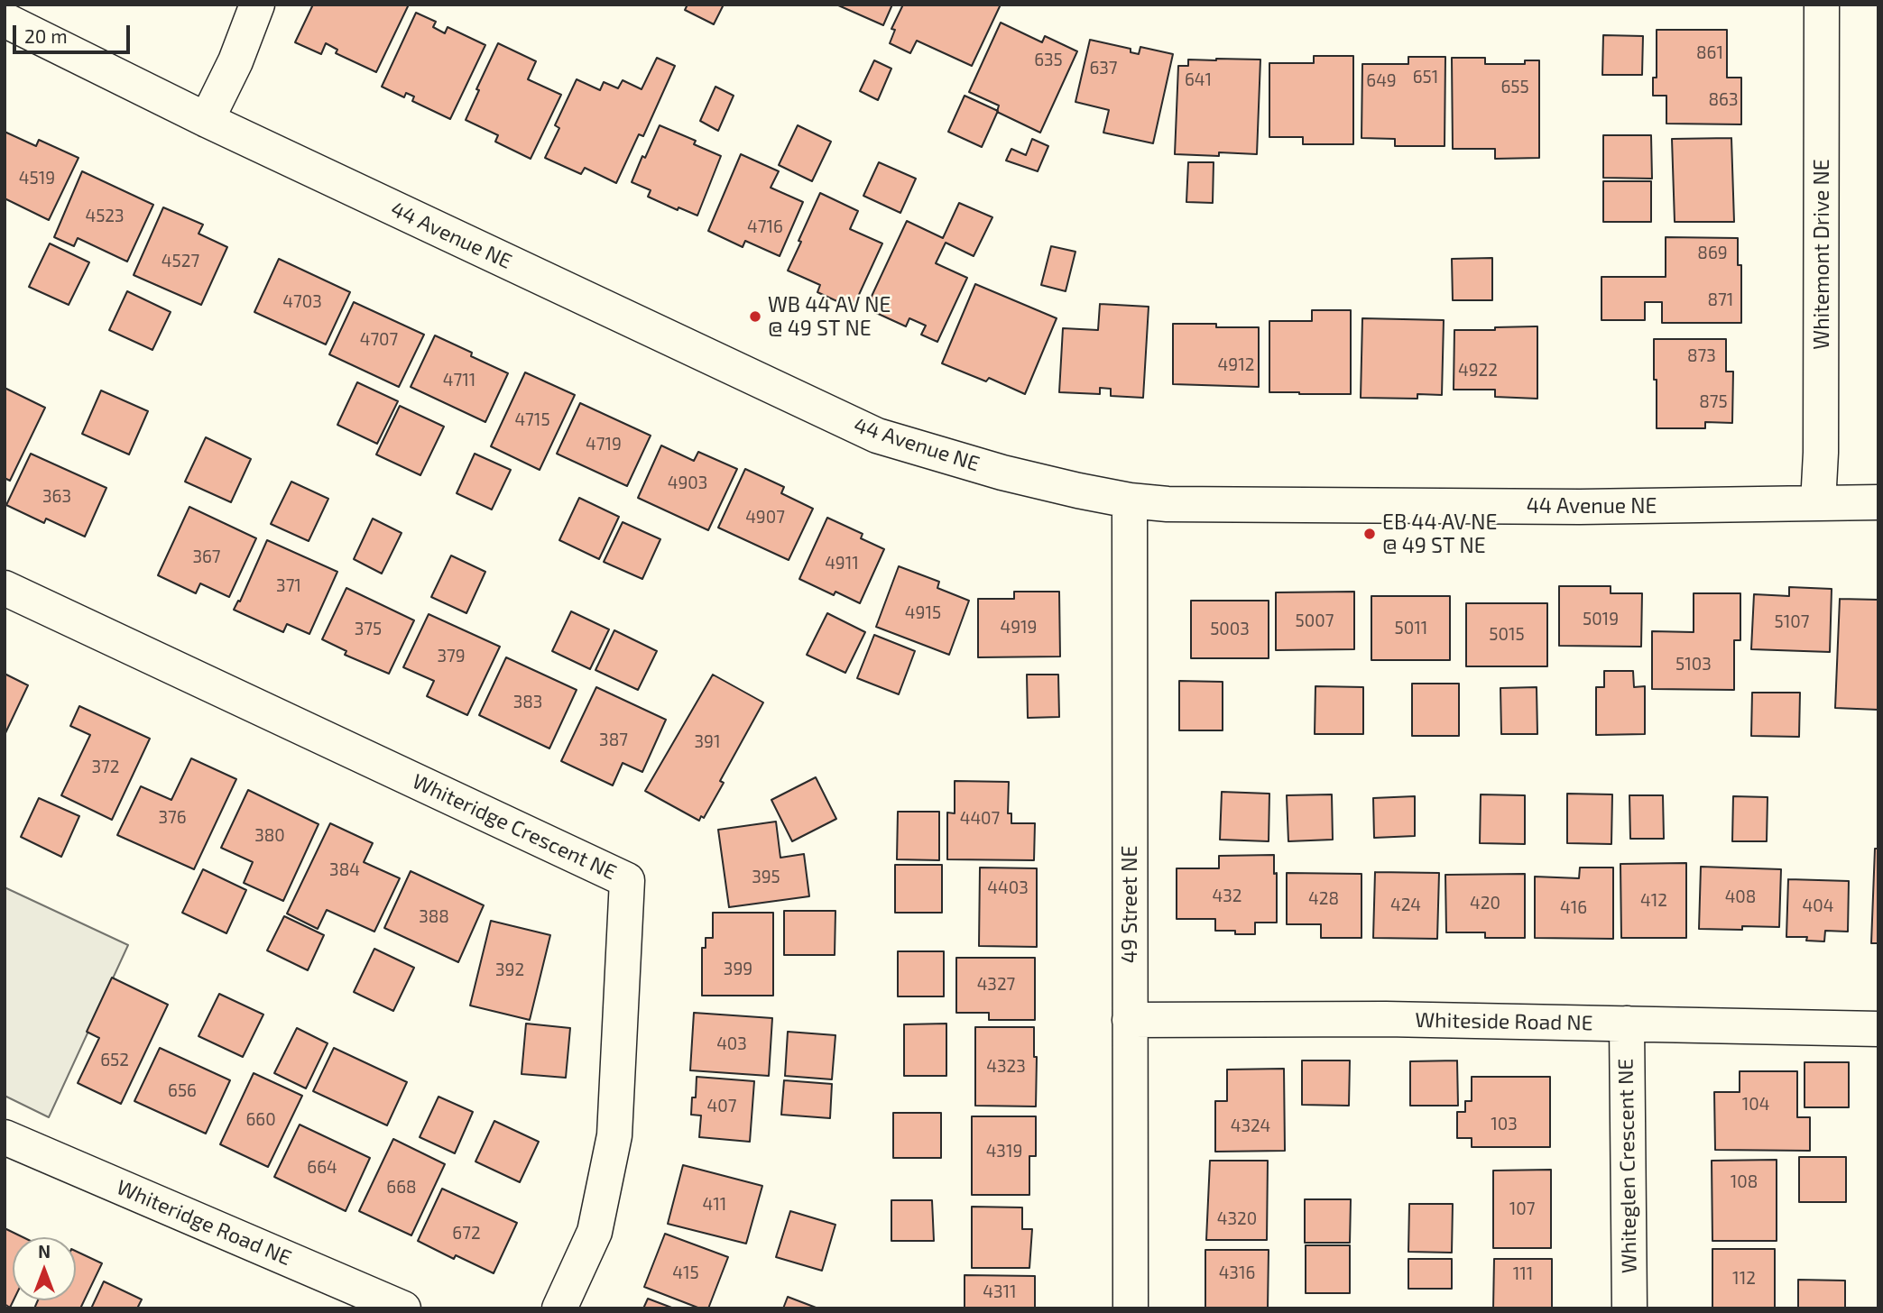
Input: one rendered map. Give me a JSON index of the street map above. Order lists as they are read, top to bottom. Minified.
{"streets":{"street":["44 Avenue NE","Whitemont Drive NE","Whiteridge Crescent NE","49 Street NE","Whiteside Road NE","Whiteglen Crescent NE","Whiteridge Road NE"]},"crossings":[["44 Avenue NE","Whitemont Drive NE"],["44 Avenue NE","49 Street NE"],["49 Street NE","Whiteside Road NE"],["Whiteside Road NE","Whiteglen Crescent NE"]],"places":["WB 44 AV NE @ 49 ST NE","EB 44 AV NE @ 49 ST NE"],"house_numbers":["861","635","637","651","641","649","655","863","4519","4523","4716","869","4527","871","4703","4707","873","4912","4922","4711","875","4715","4719","4903","363","4907","367","4911","371","4915","5019","5007","5107","4919","5011","375","5003","5015","379","5103","383","387","391","372","376","4407","380","384","395","4403","432","408","428","412","420","424","404","416","388","399","392","4327","403","652","4323","656","104","407","660","103","4324","4319","664","108","668","411","107","4320","672","415","4316","111","112","4311"],"scale_bar":"20 m","north":"top"}
